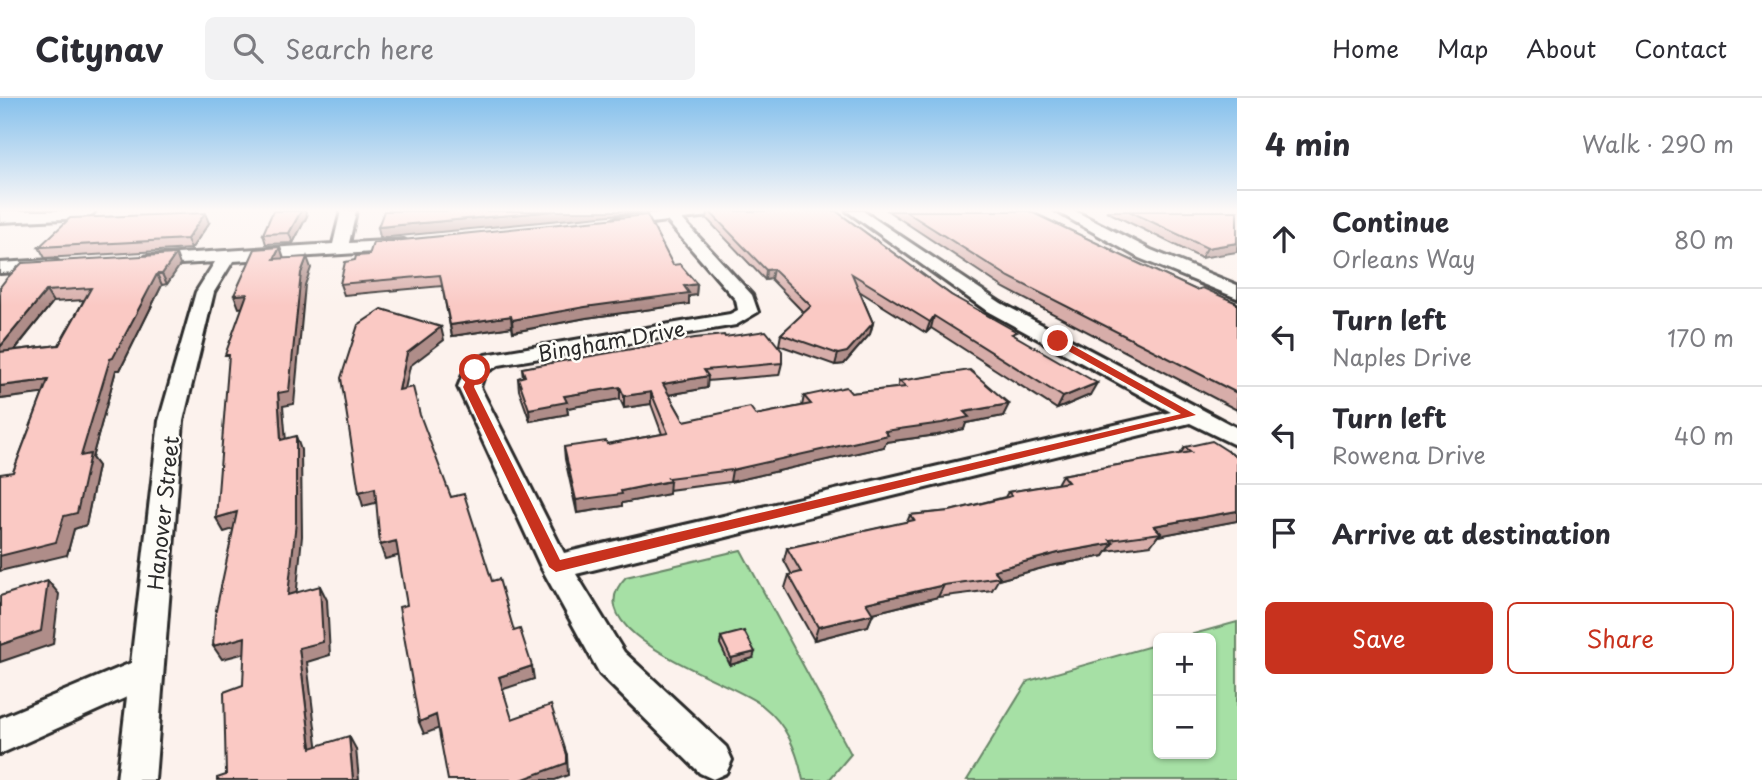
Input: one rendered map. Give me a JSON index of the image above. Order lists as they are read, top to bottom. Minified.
{"streets":{"street":["Bingham Drive","Hanover Street"]},"page":{"header":"Citynav","search":"Search here","nav":["Home","Map","About","Contact"],"heading":["4 min","Walk · 290 m"],"list":[["Continue","Orleans Way","80 m"],["Turn left","Naples Drive","170 m"],["Turn left","Rowena Drive","40 m"],"Arrive at destination"],"buttons":["Save","Share"],"map_buttons":["+","−"]}}
